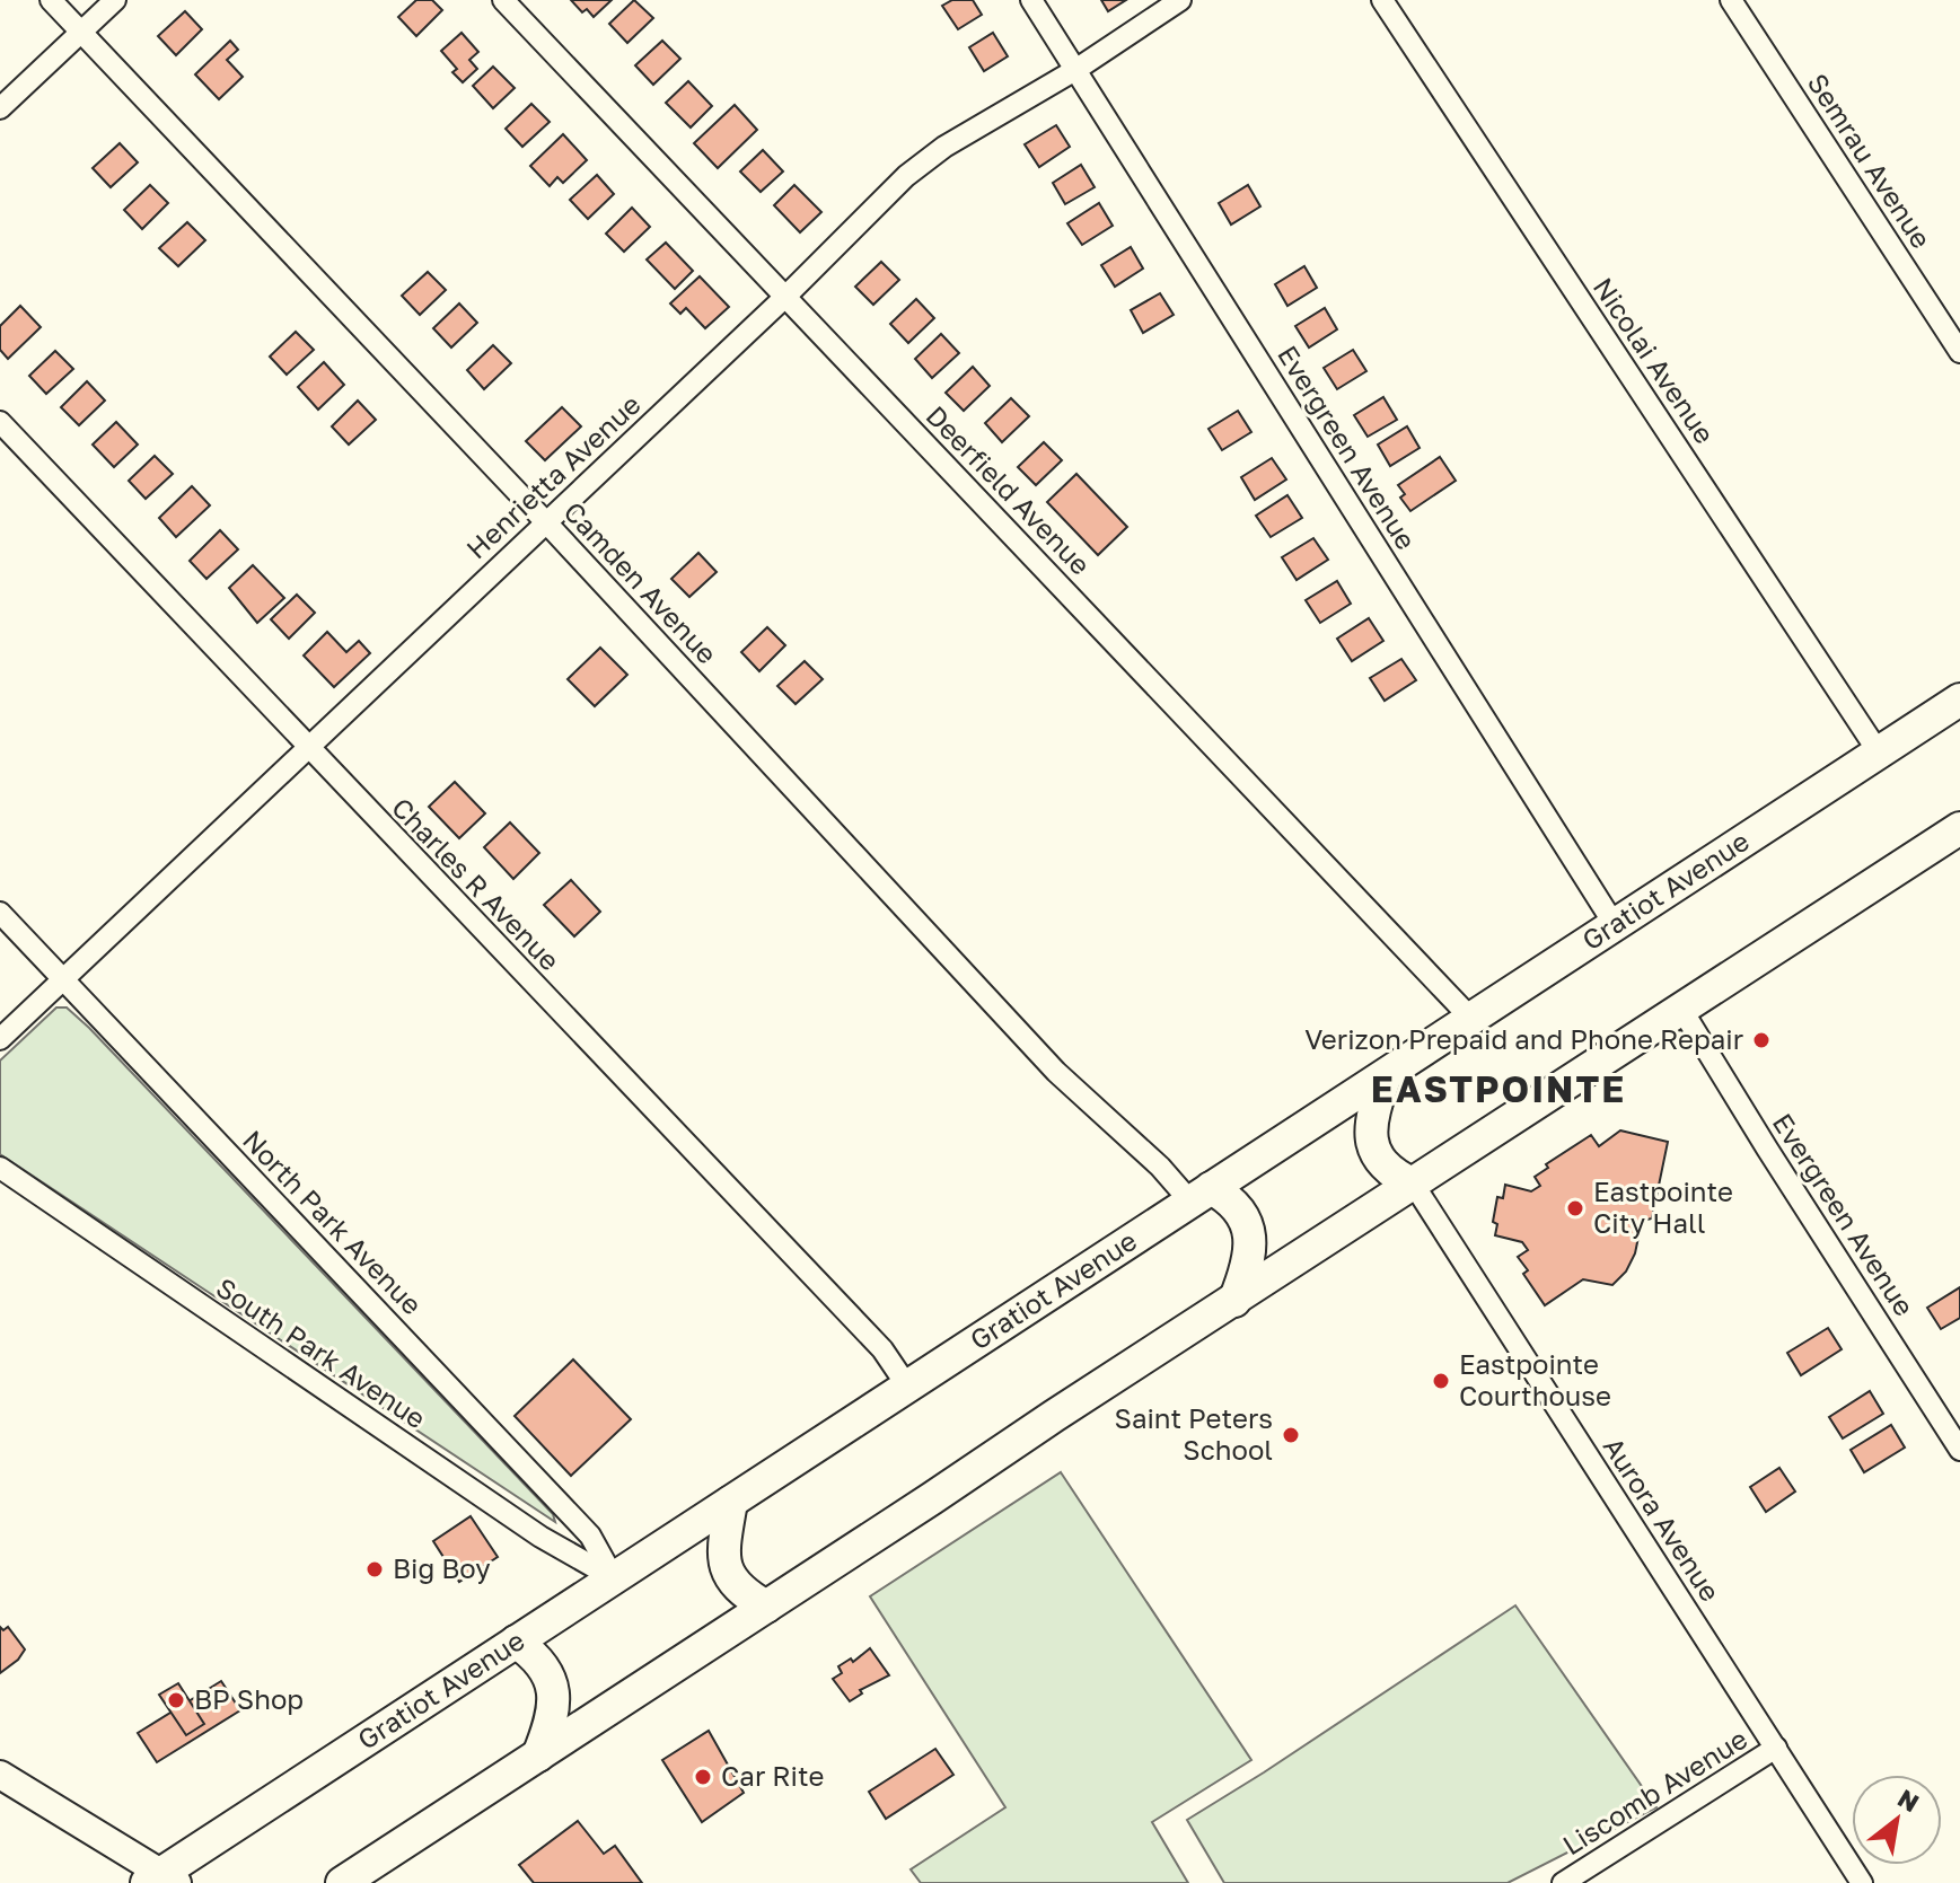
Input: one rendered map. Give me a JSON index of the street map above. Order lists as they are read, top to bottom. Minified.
{"streets":{"main road":["Gratiot Avenue"],"street":["Semrau Avenue","Nicolai Avenue","Evergreen Avenue","Henrietta Avenue","Deerfield Avenue","Camden Avenue","Charles R Avenue","North Park Avenue","South Park Avenue","Aurora Avenue","Liscomb Avenue"]},"crossings":[["Nicolai Avenue","Gratiot Avenue"],["Evergreen Avenue","Henrietta Avenue"],["Evergreen Avenue","Gratiot Avenue"],["Henrietta Avenue","Deerfield Avenue"],["Henrietta Avenue","Camden Avenue"],["Henrietta Avenue","Charles R Avenue"],["Henrietta Avenue","North Park Avenue"],["Deerfield Avenue","Gratiot Avenue"],["Camden Avenue","Gratiot Avenue"],["Charles R Avenue","Gratiot Avenue"],["Gratiot Avenue","North Park Avenue"],["Gratiot Avenue","South Park Avenue"],["North Park Avenue","South Park Avenue"],["Aurora Avenue","Liscomb Avenue"]],"districts":["EASTPOINTE"],"places":["Verizon Prepaid and Phone Repair","Eastpointe City Hall","Eastpointe Courthouse","Saint Peters School","Big Boy","BP Shop","Car Rite"],"north":"top right"}
